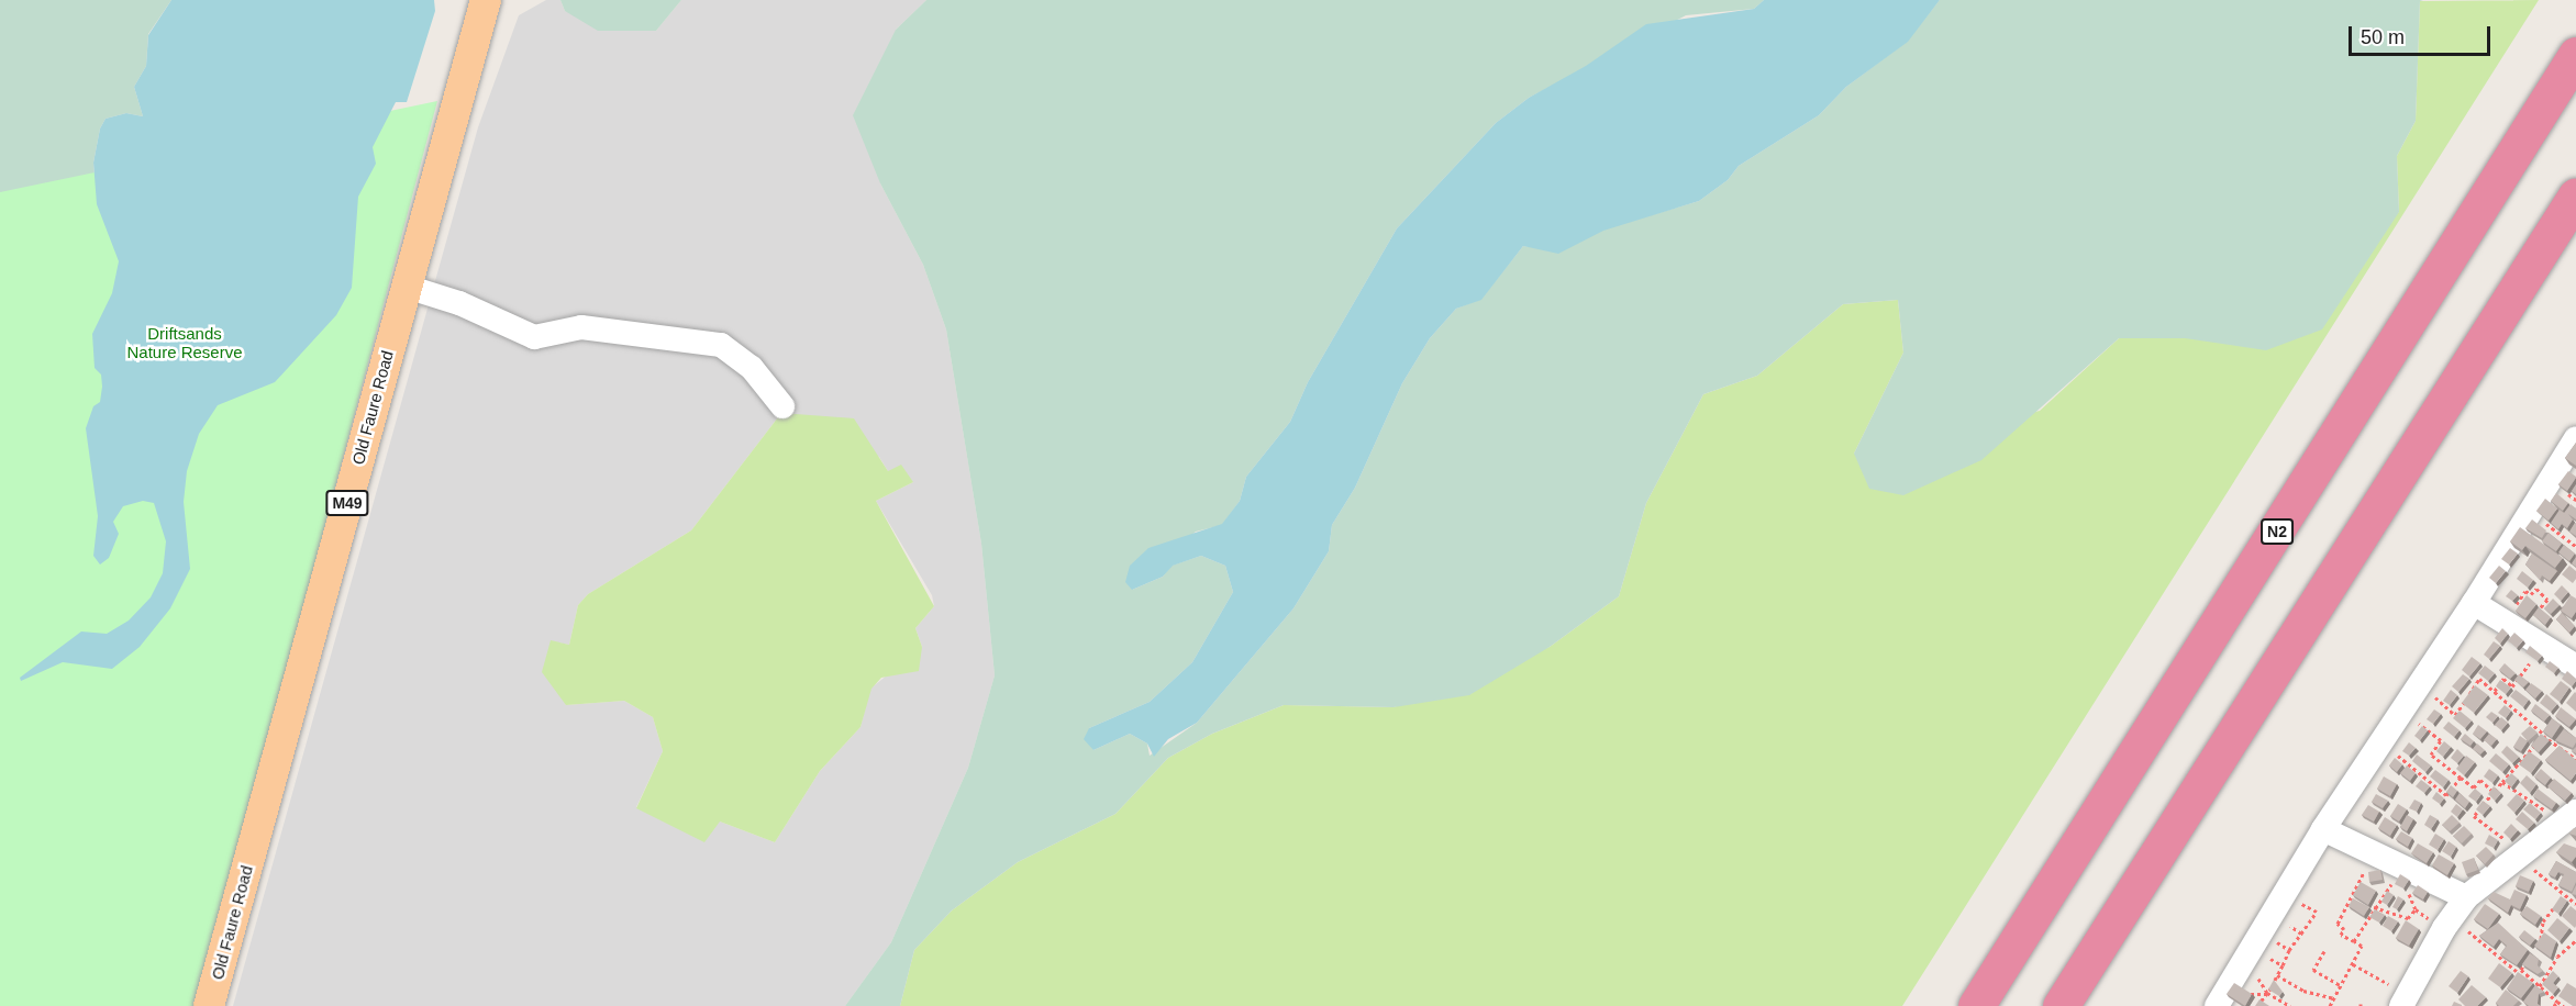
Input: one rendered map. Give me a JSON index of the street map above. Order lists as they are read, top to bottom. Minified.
{"streets":{"highway":["N2"],"main road":["Old Faure Road","M49"]},"parks":["Driftsands Nature Reserve"],"scale_bar":"50 m"}
